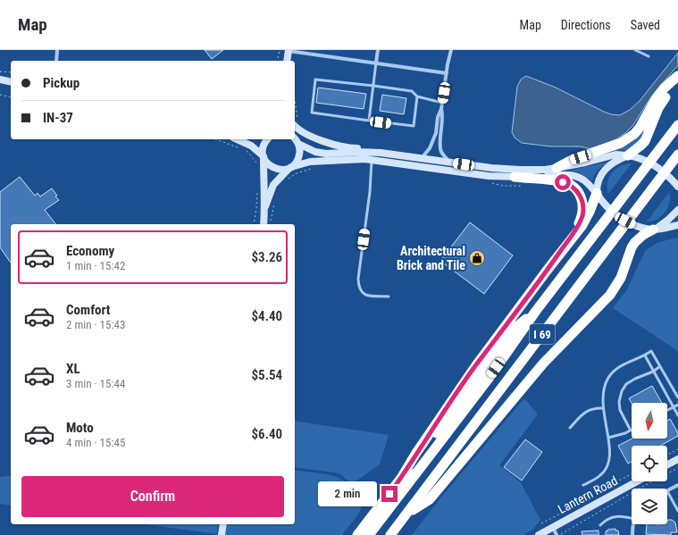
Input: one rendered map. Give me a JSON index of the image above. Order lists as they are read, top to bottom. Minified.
{"streets":{"highway":["I 69"],"main road":["Lantern Road"]},"places":{"shop":["Architectural Brick and Tile"]},"north":"bottom","page":{"header":"Map","nav":["Map","Directions","Saved"],"banner":["Pickup","IN-37"],"list":[{"name":"Economy","note":"1 min · 15:42","value":"$3.26"},{"name":"Comfort","note":"2 min · 15:43","value":"$4.40"},{"name":"XL","note":"3 min · 15:44","value":"$5.54"},{"name":"Moto","note":"4 min · 15:45","value":"$6.40"}],"buttons":"Confirm","bubble":"2 min"}}
